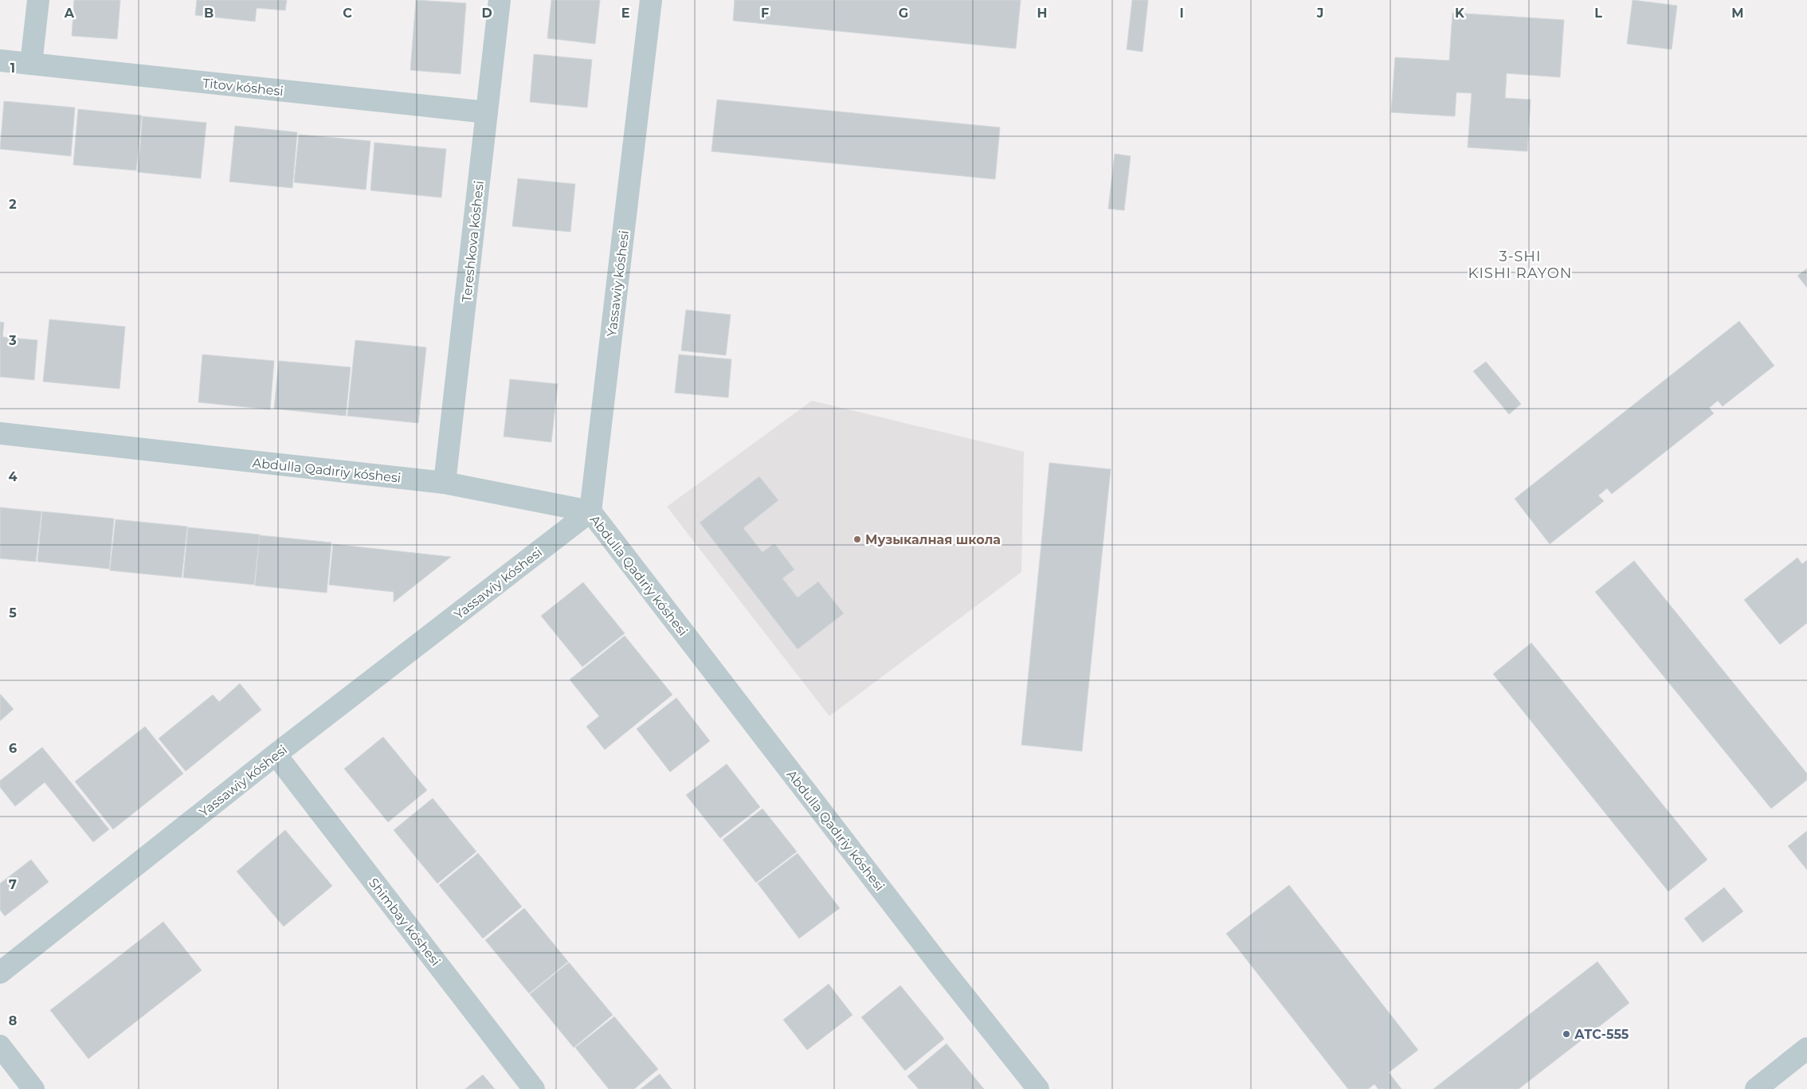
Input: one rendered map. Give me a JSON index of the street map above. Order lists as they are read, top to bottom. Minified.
{"streets":{"street":["Titov kóshesi","Tereshkova kóshesi","Yassawiy kóshesi","Abdulla Qadıriy kóshesi","Shimbay kóshesi"]},"crossings":[["Titov kóshesi","Tereshkova kóshesi"],["Tereshkova kóshesi","Abdulla Qadıriy kóshesi"],["Yassawiy kóshesi","Abdulla Qadıriy kóshesi"],["Yassawiy kóshesi","Shimbay kóshesi"]],"districts":["3-SHI KISHI RAYON"],"places":["Музыкалная школа","АТС-555"],"grid":{"columns":["A","B","C","D","E","F","G","H","I","J","K","L","M"],"rows":["1","2","3","4","5","6","7","8"]}}
